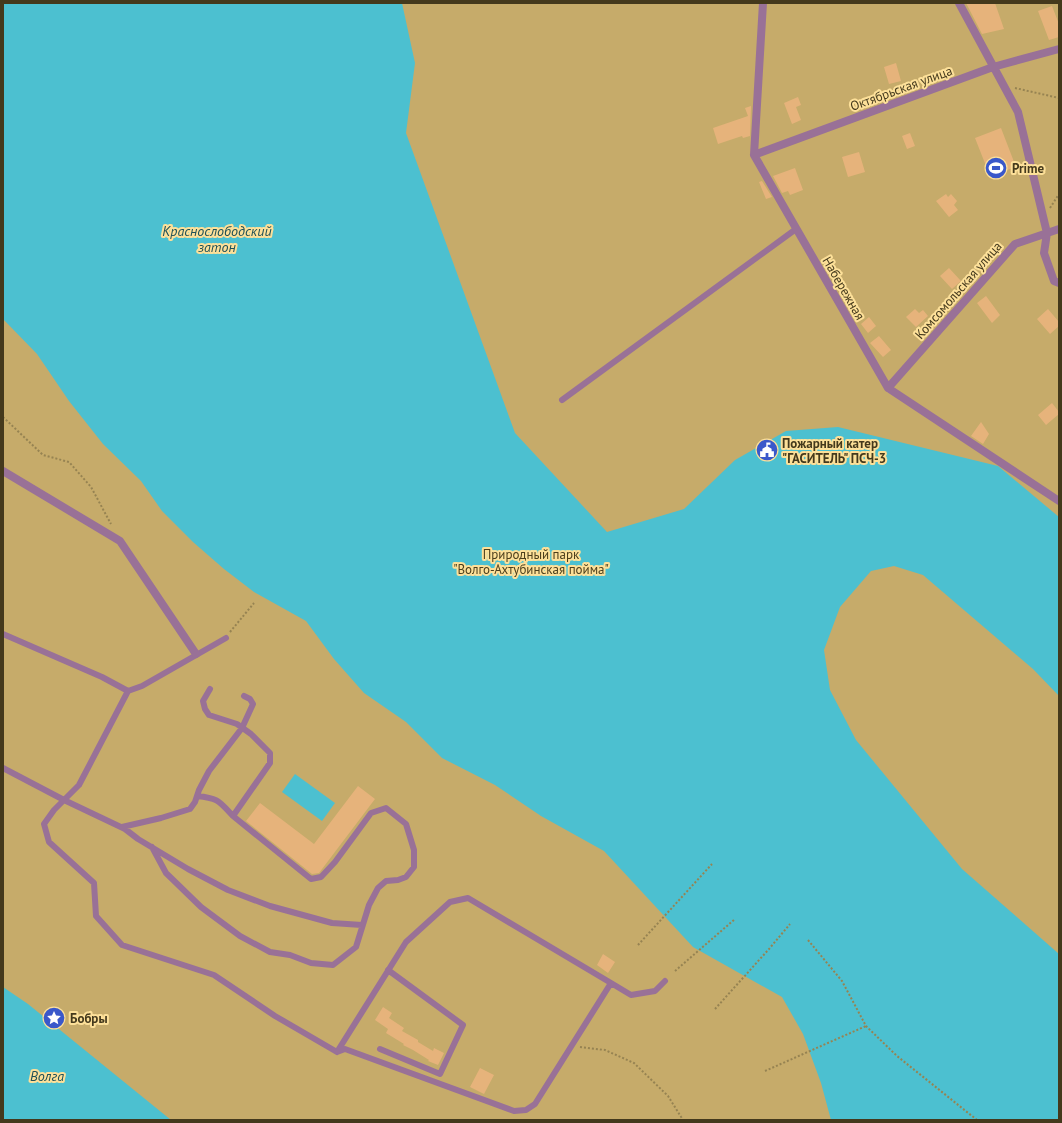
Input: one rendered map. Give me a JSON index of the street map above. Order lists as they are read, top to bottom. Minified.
{"streets":{"street":["Октябрьская улица","Набережная","Комсомольская улица"]},"crossings":[["Октябрьская улица","Набережная"],["Набережная","Комсомольская улица"]],"water":["Краснослободский затон","Волга"],"parks":["Природный парк \"Волго-Ахтубинская пойма\""],"places":{"sports":["Prime"],"public building":["Пожарный катер \"ГАСИТЕЛЬ\" ПСЧ-3"],"place":["Бобры"]}}
